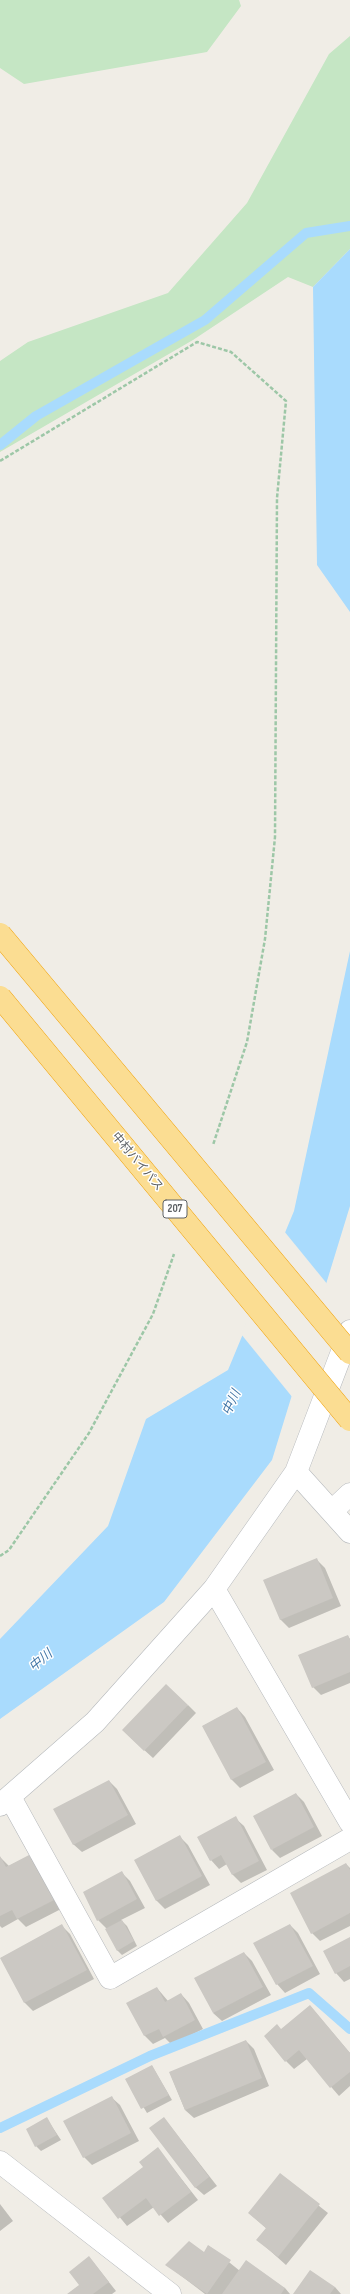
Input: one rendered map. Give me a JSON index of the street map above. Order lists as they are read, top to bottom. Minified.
{"streets":{"highway":["中村バイパス","207"]},"water":["中川"]}
